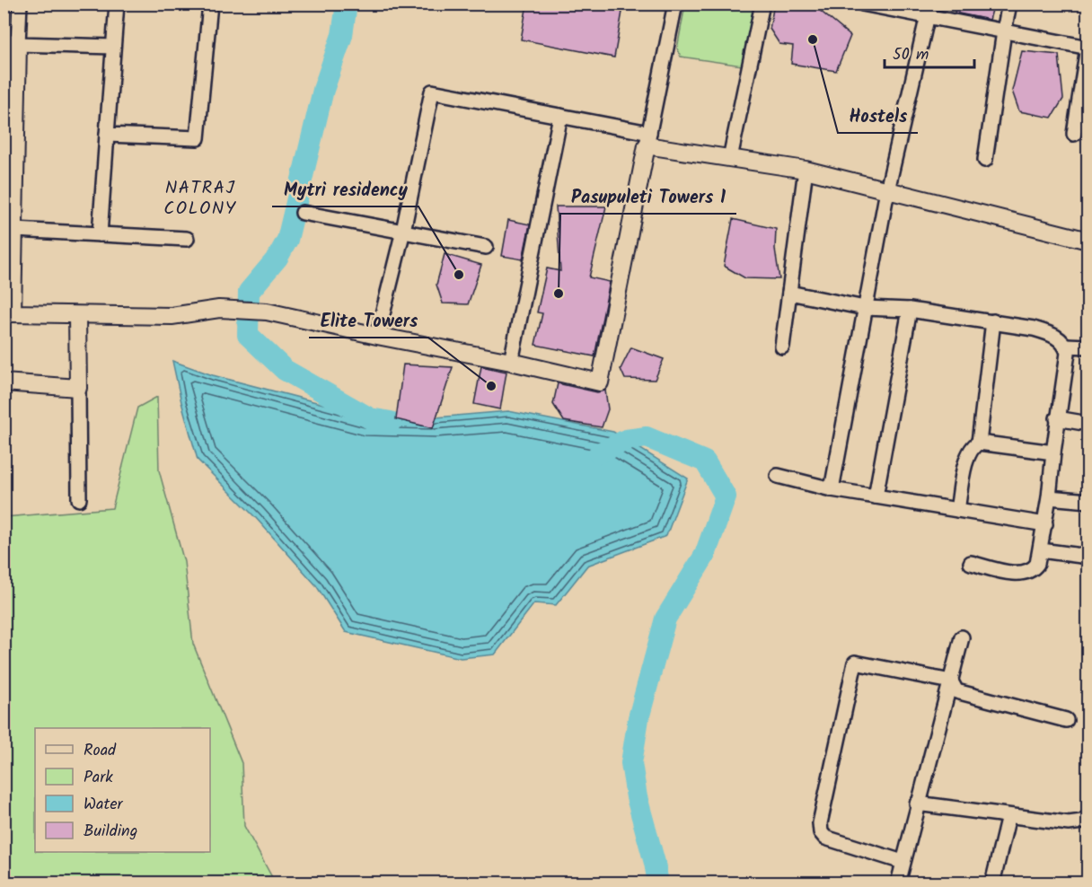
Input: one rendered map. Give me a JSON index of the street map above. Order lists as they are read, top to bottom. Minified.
{"districts":["NATRAJ COLONY"],"places":["Hostels","Mytri residency","Pasupuleti Towers 1","Elite Towers"],"legend":["Road","Park","Water","Building"],"scale_bar":"50 m"}
